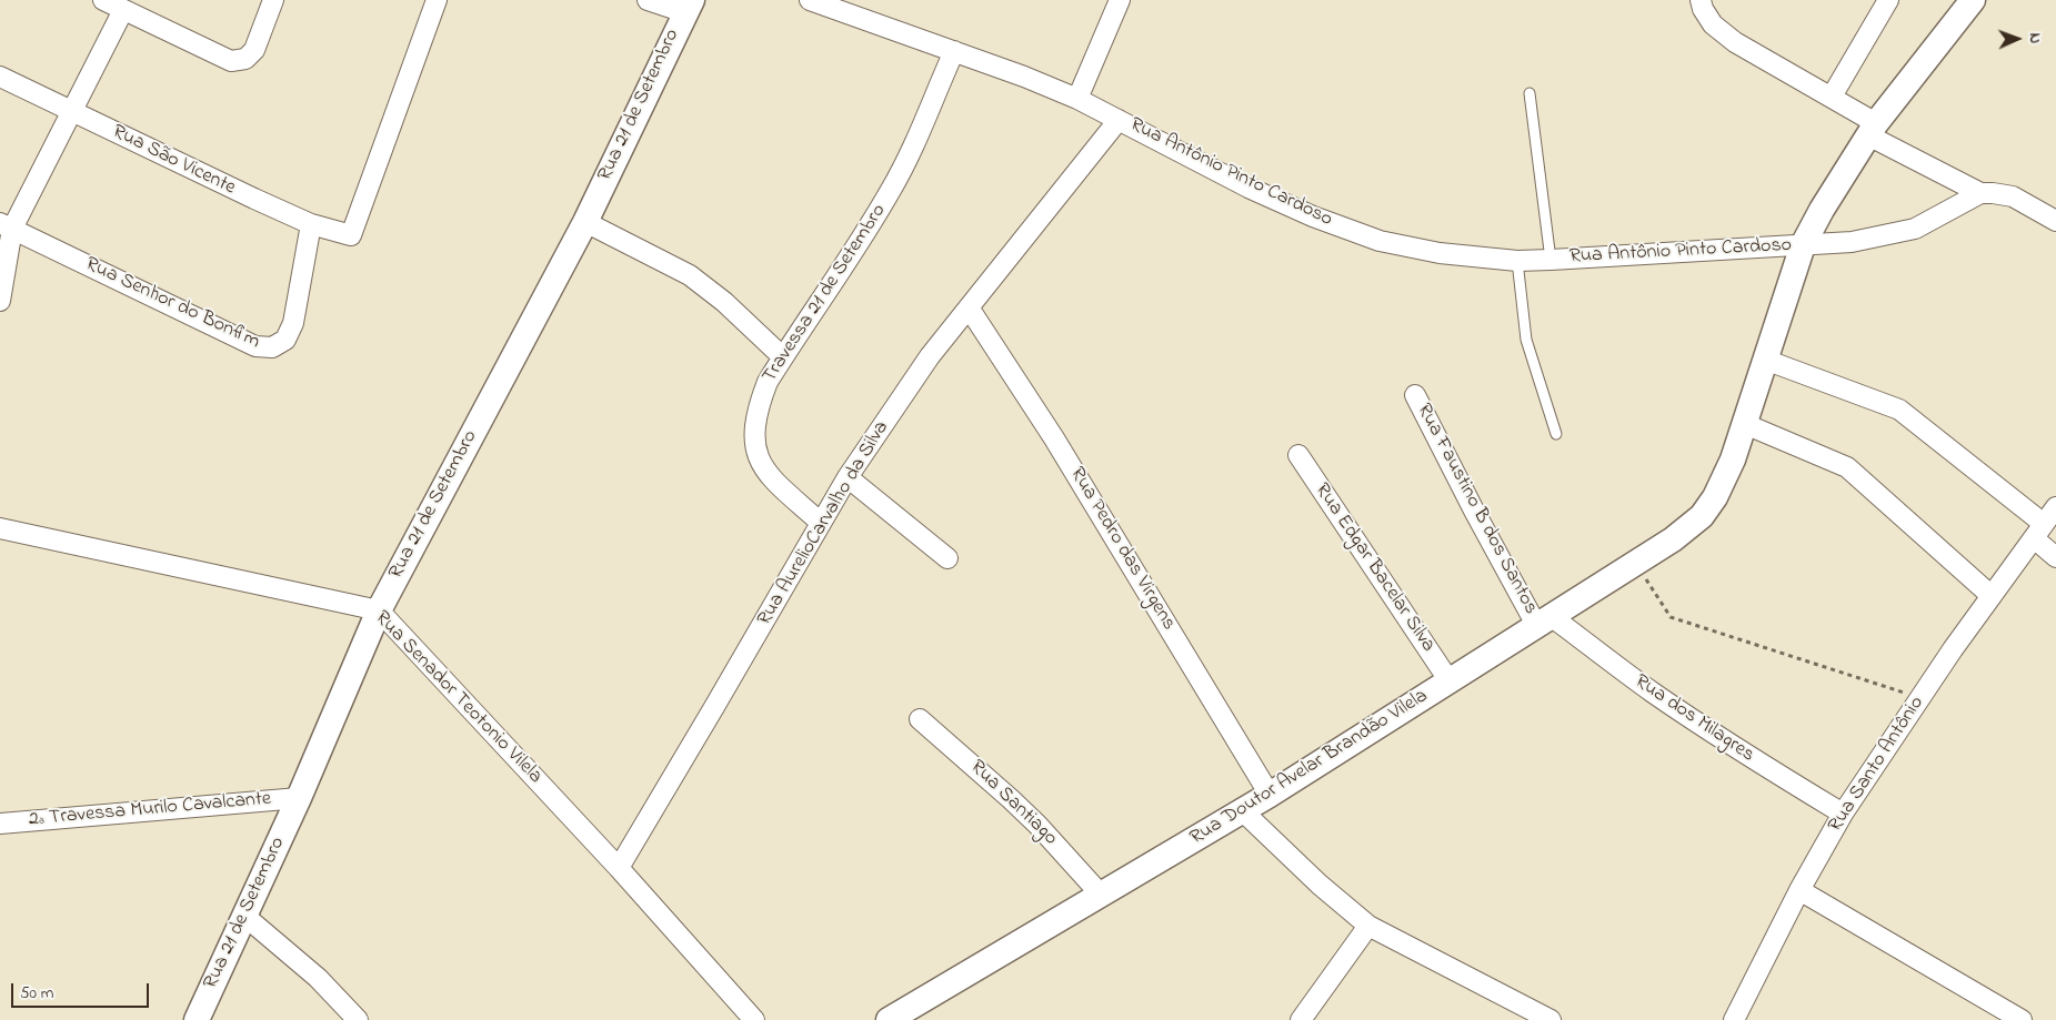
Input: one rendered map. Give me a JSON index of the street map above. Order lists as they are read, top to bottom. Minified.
{"streets":{"street":["Rua 21 de Setembro","Rua São Vicente","Rua Antônio Pinto Cardoso","Travessa 21 de Setembro","Rua Senhor do Bonfim","Rua Faustino B dos Santos","Rua AurelioCarvalho da Silva","Rua Pedro das Virgens","Rua Edgar Bacelar Silva","Rua Senador Teotonio Vilela","Rua dos Milagres","Rua Santo Antônio","Rua Doutor Avelar Brandão Vilela","Rua Santiago","2ª Travessa Murilo Cavalcante"]},"crossings":[["Rua 21 de Setembro","Rua Senador Teotonio Vilela"],["Rua 21 de Setembro","2ª Travessa Murilo Cavalcante"],["Rua São Vicente","Rua Senhor do Bonfim"],["Rua Antônio Pinto Cardoso","Travessa 21 de Setembro"],["Rua Antônio Pinto Cardoso","Rua AurelioCarvalho da Silva"],["Rua Antônio Pinto Cardoso","Rua Doutor Avelar Brandão Vilela"],["Travessa 21 de Setembro","Rua AurelioCarvalho da Silva"],["Rua Faustino B dos Santos","Rua dos Milagres"],["Rua Faustino B dos Santos","Rua Doutor Avelar Brandão Vilela"],["Rua AurelioCarvalho da Silva","Rua Pedro das Virgens"],["Rua AurelioCarvalho da Silva","Rua Senador Teotonio Vilela"],["Rua Pedro das Virgens","Rua Doutor Avelar Brandão Vilela"],["Rua Edgar Bacelar Silva","Rua Doutor Avelar Brandão Vilela"],["Rua dos Milagres","Rua Santo Antônio"],["Rua dos Milagres","Rua Doutor Avelar Brandão Vilela"],["Rua Doutor Avelar Brandão Vilela","Rua Santiago"]],"scale_bar":"50 m","north":"right"}
